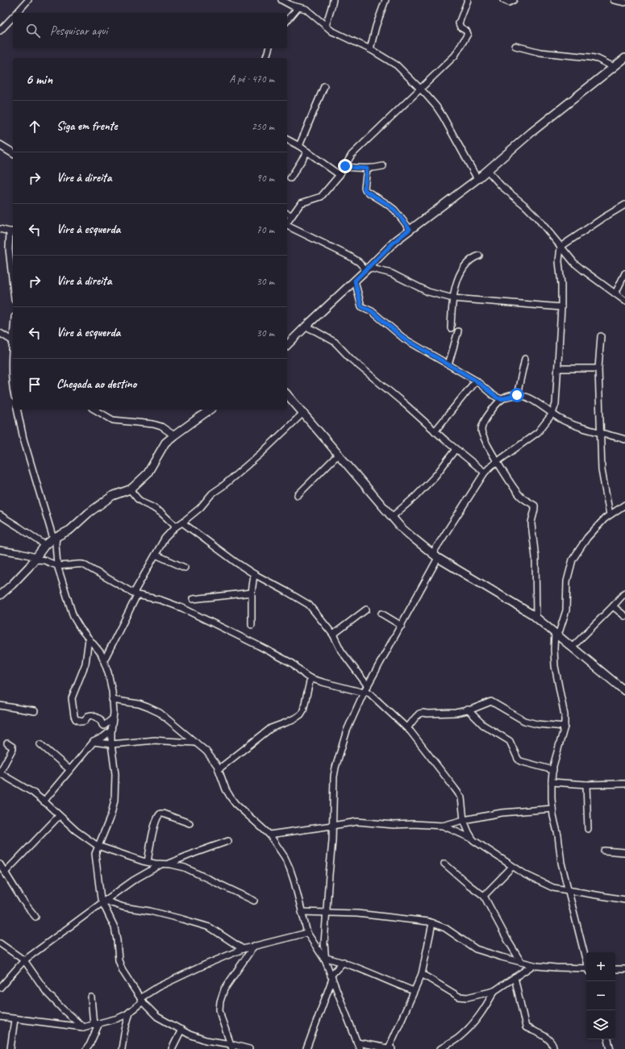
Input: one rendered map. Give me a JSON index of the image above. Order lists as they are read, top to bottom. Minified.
{"page":{"search":"Pesquisar aqui","heading":["6 min","A pé · 470 m"],"list":[["Siga em frente","250 m"],["Vire à direita","90 m"],["Vire à esquerda","70 m"],["Vire à direita","30 m"],["Vire à esquerda","30 m"],"Chegada ao destino"],"map_buttons":["+","−"]}}
